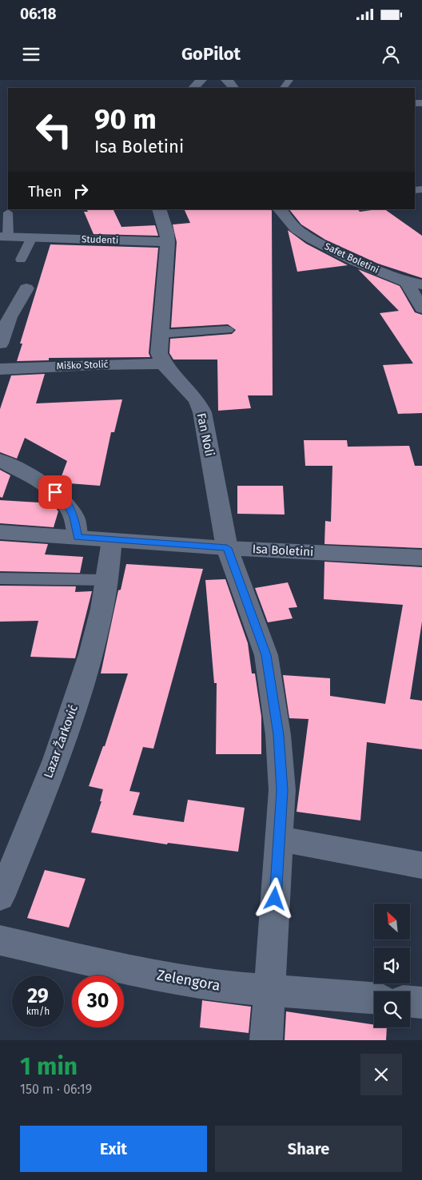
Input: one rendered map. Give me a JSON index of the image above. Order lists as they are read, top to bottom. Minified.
{"streets":{"street":["Studenti","Safet Boletini","Miško Stolić","Fan Noli","Isa Boletini","Lazar Žarković","Zelengora"]},"crossings":[["Studenti","Fan Noli"],["Miško Stolić","Fan Noli"],["Fan Noli","Isa Boletini"],["Fan Noli","Zelengora"],["Isa Boletini","Lazar Žarković"]],"north":"top left","page":{"status":"06:18","header":"GoPilot","turn":["90 m","Isa Boletini"],"then":"Then","speed":"29 km/h","limit":"30","heading":["1 min","150 m · 06:19"],"buttons":["Exit","Share"]}}
